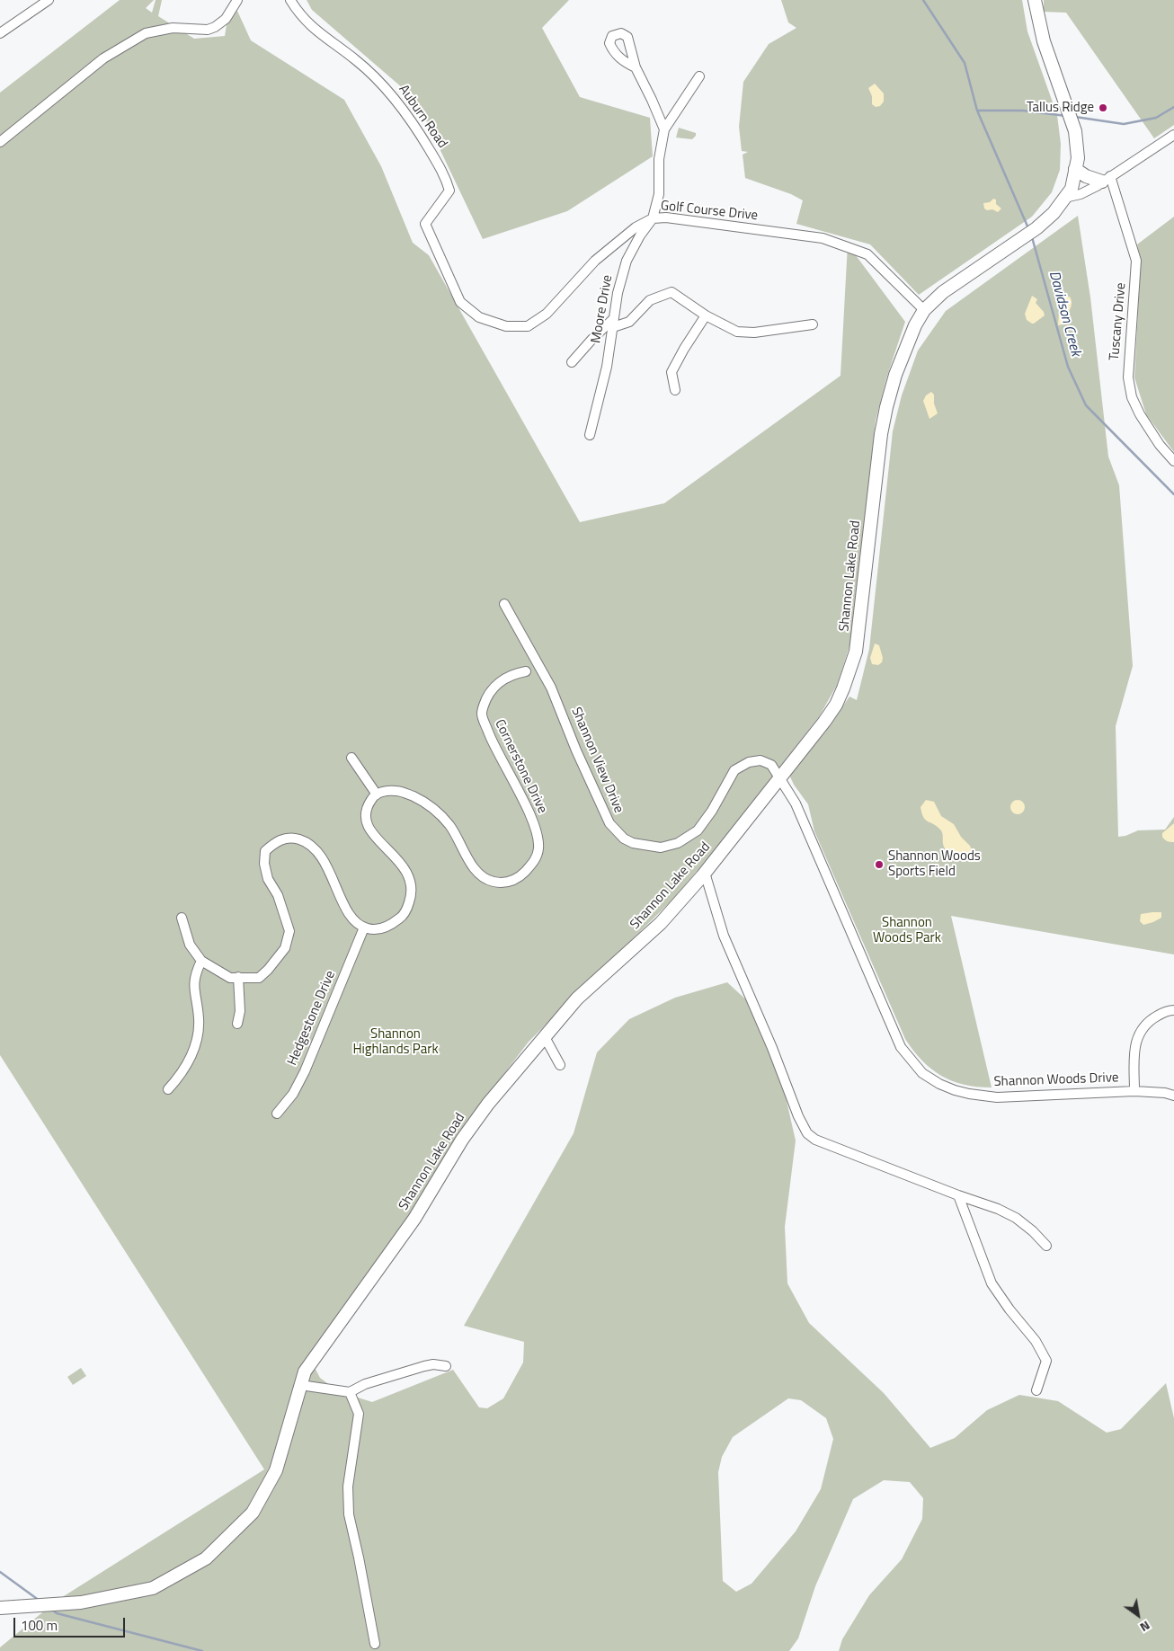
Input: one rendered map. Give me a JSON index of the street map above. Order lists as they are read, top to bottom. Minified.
{"streets":{"main road":["Shannon Lake Road"],"street":["Auburn Road","Golf Course Drive","Moore Drive","Tuscany Drive","Shannon View Drive","Cornerstone Drive","Hedgestone Drive","Shannon Woods Drive"]},"crossings":[["Auburn Road","Golf Course Drive"],["Golf Course Drive","Moore Drive"],["Golf Course Drive","Shannon Lake Road"],["Shannon Lake Road","Shannon View Drive"],["Shannon Lake Road","Shannon Woods Drive"],["Shannon View Drive","Cornerstone Drive"],["Shannon View Drive","Shannon Woods Drive"]],"water":["Davidson Creek"],"parks":["Shannon Woods Park","Shannon Highlands Park"],"places":["Tallus Ridge","Shannon Woods Sports Field"],"scale_bar":"100 m","north":"bottom right"}
